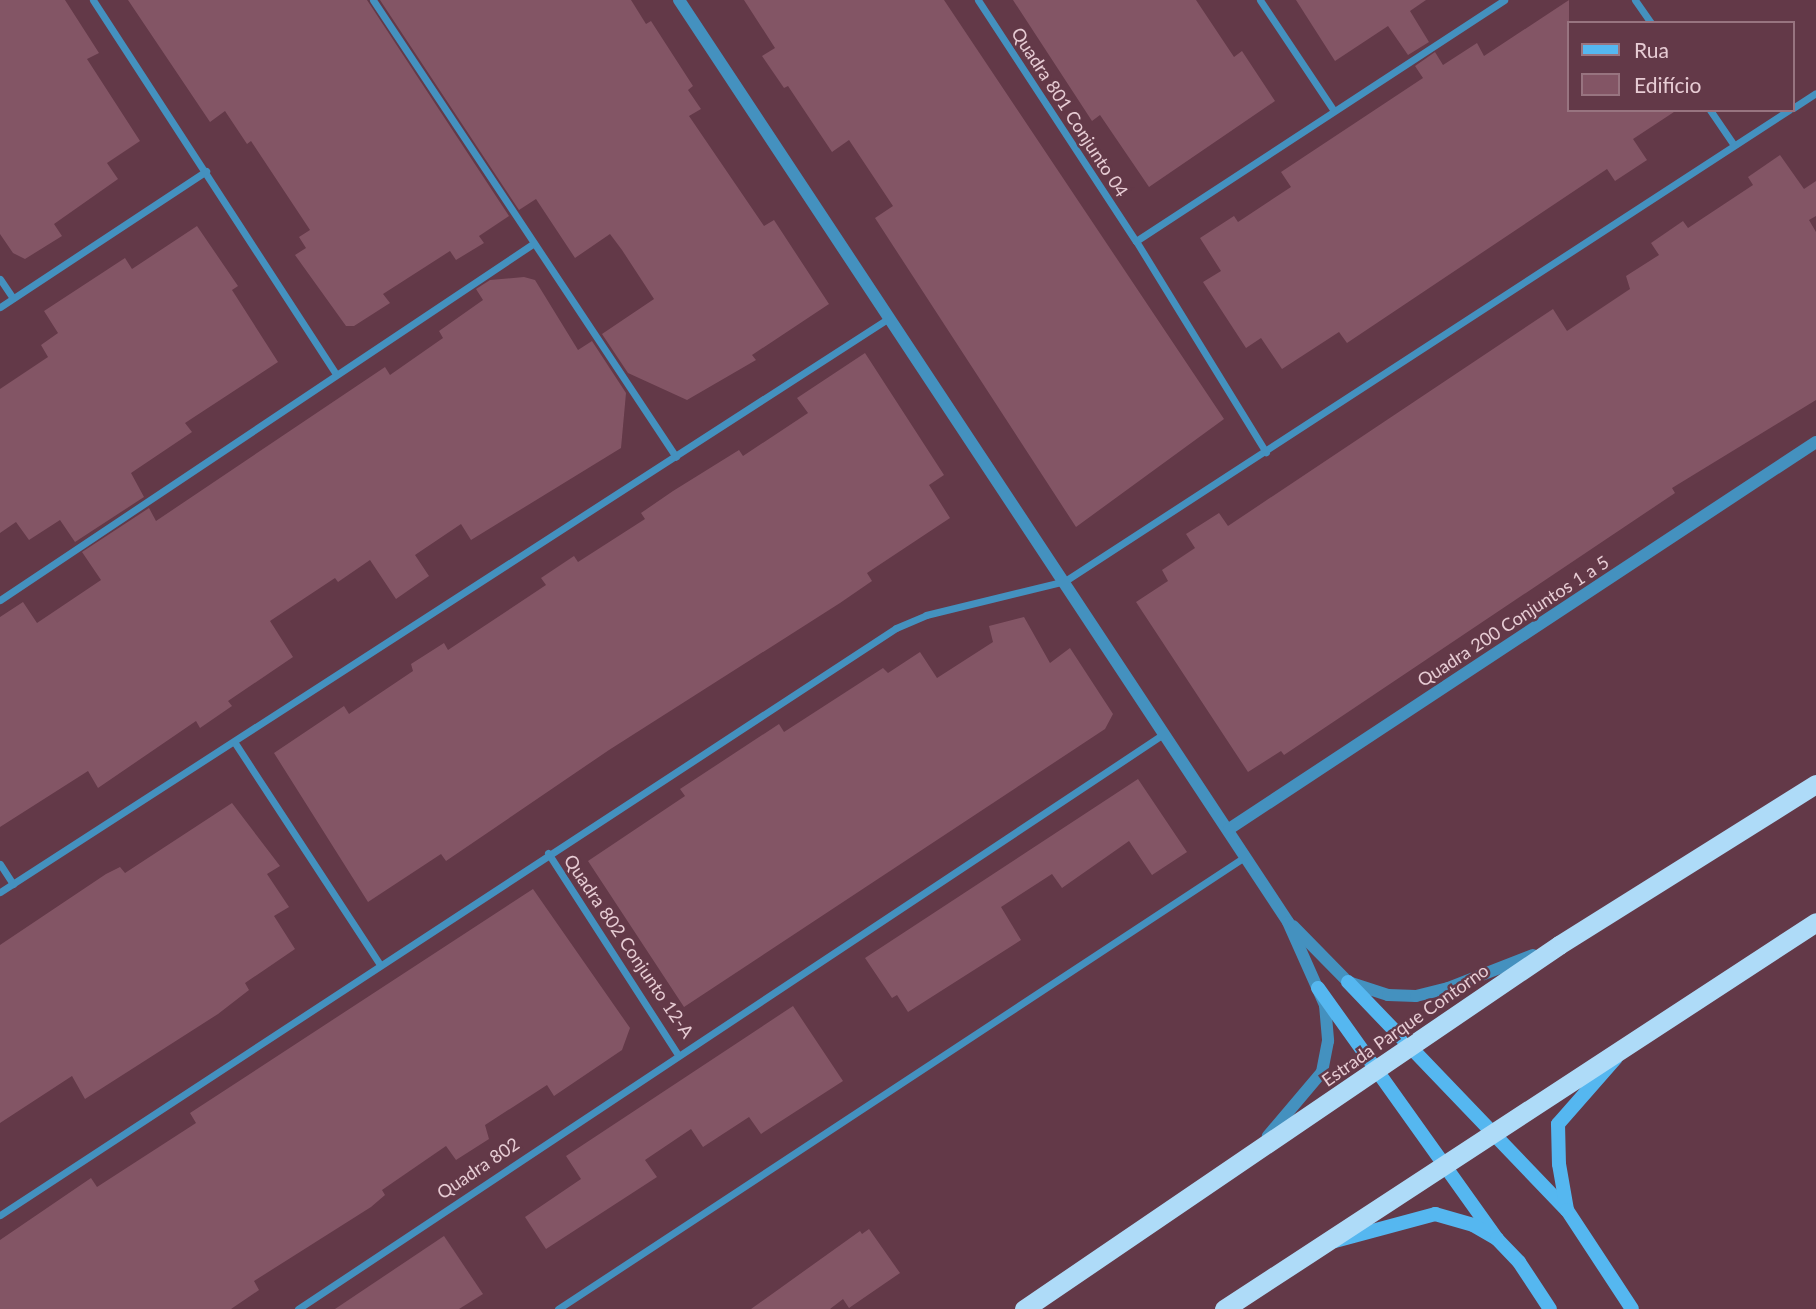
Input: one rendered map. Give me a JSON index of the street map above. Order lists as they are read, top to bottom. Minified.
{"streets":{"highway":["Estrada Parque Contorno"],"street":["Quadra 801 Conjunto 04","Quadra 200 Conjuntos 1 a 5","Quadra 802 Conjunto 12-A","Quadra 802"]},"crossings":[["Quadra 802 Conjunto 12-A","Quadra 802"]],"legend":["Rua","Edifício"]}
